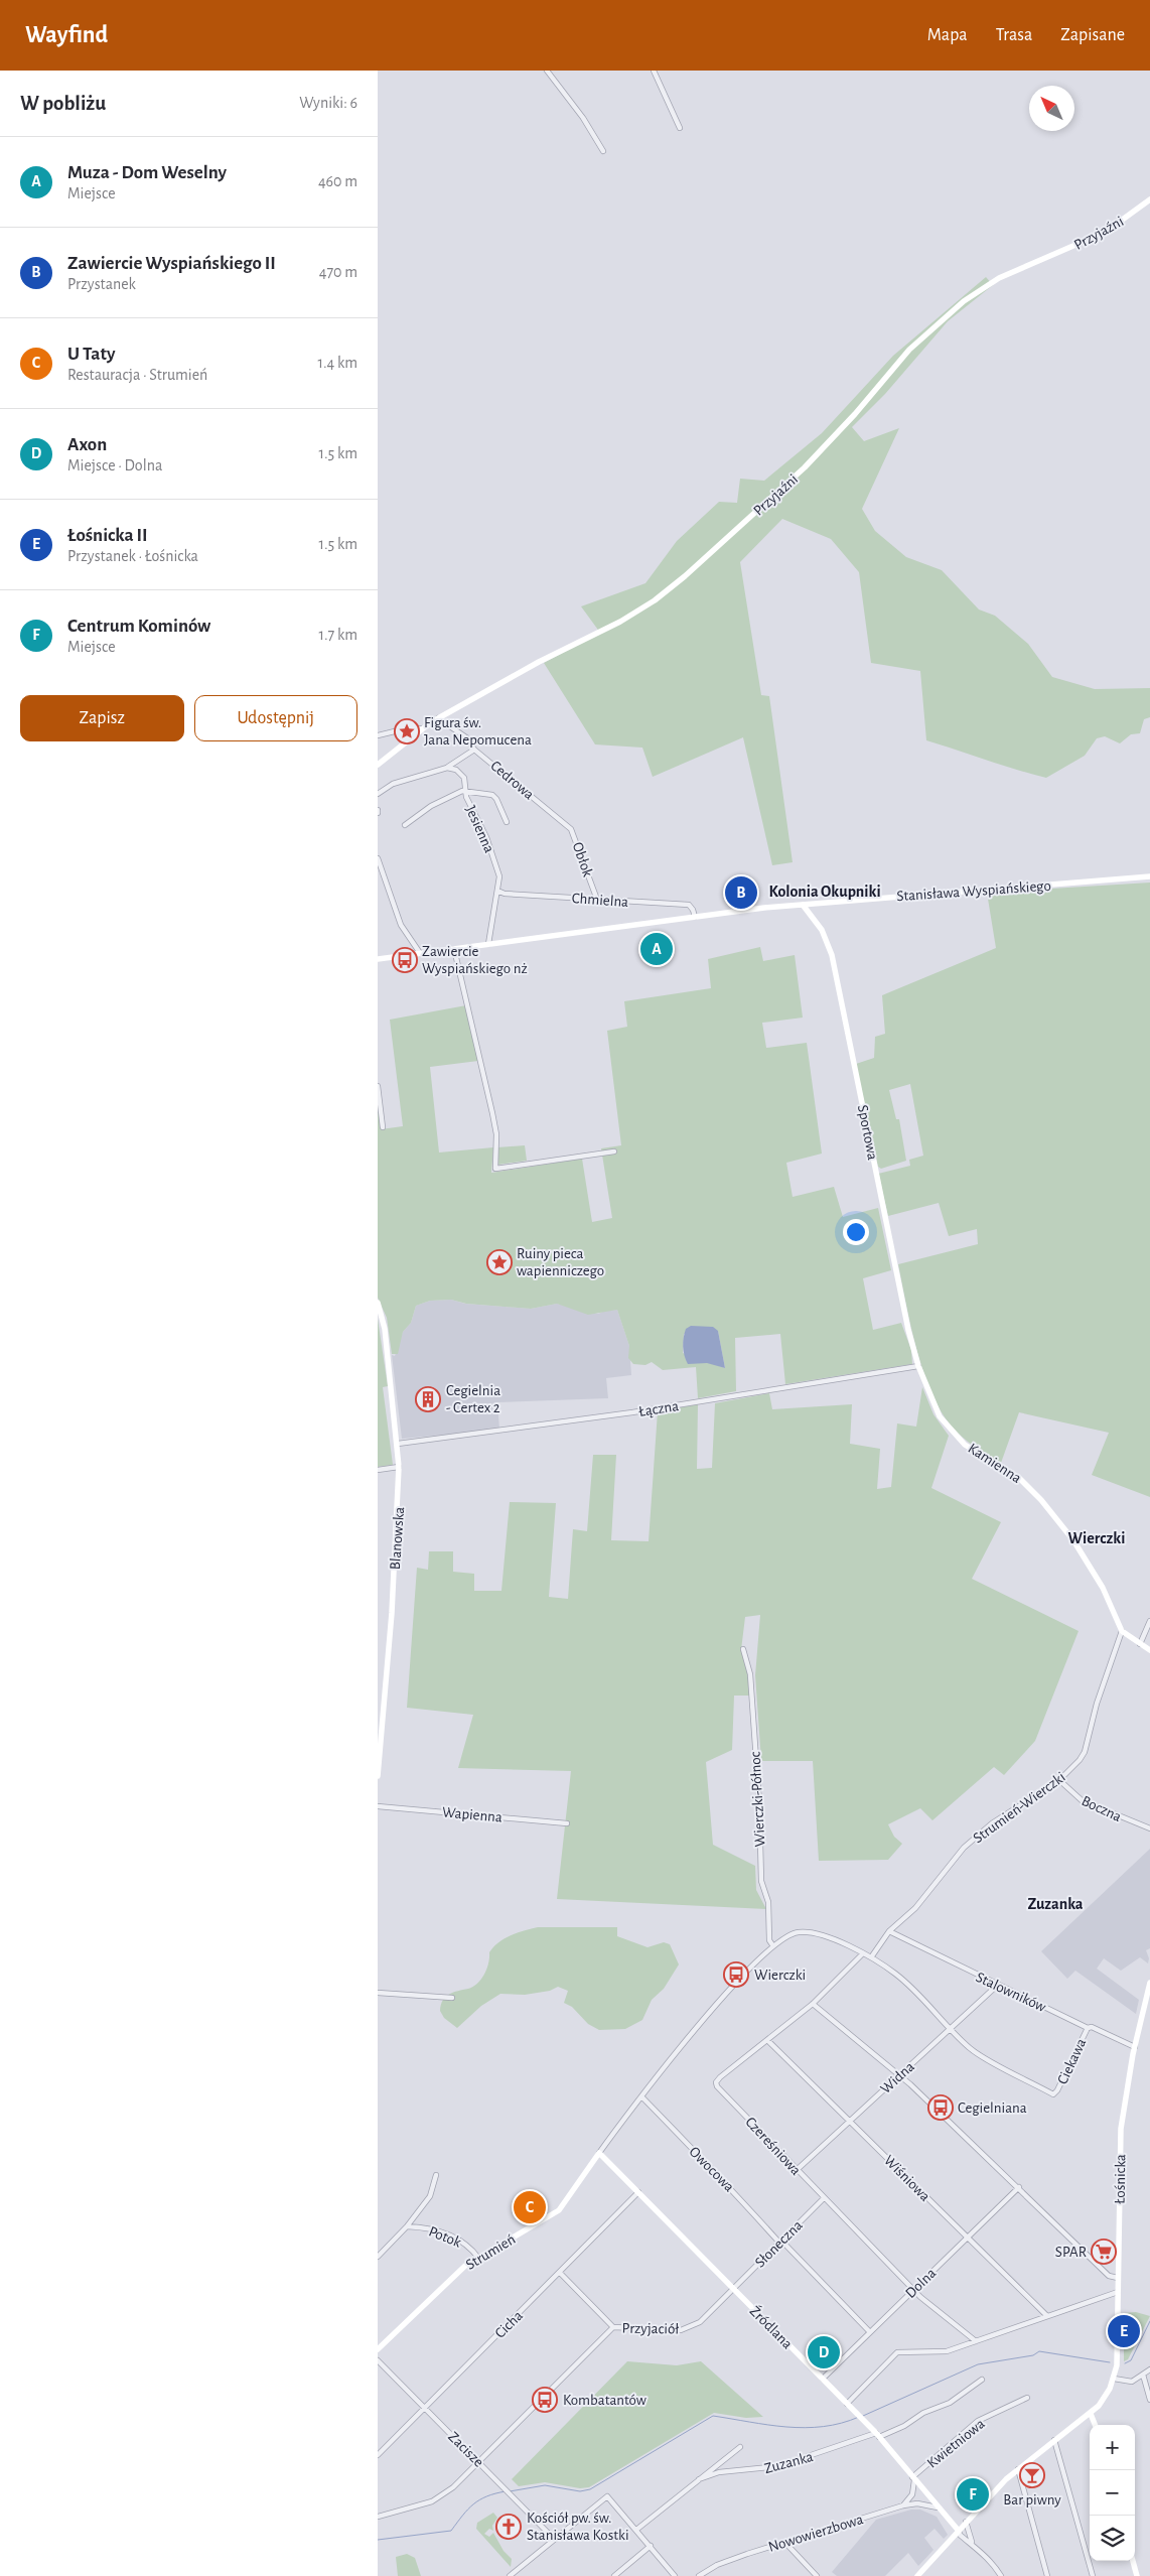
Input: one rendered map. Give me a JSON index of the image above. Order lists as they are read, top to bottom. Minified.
{"streets":{"street":["Przyjaźni","Cedrowa","Jesienna","Obłok","Stanisława Wyspiańskiego","Chmielna","Sportowa","Łączna","Kamienna","Blanowska","Wierczki-Północ","Strumień-Wierczki","Boczna","Wapienna","Stalowników","Ciekawa","Widna","Czereśniowa","Owocowa","Wiśniowa","Łośnicka","Potok","Słoneczna","Strumień","Dolna","Cicha","Źródlana","Przyjaciół","Kwietniowa","Zacisze","Zuzanka","Nowowierzbowa"]},"crossings":[["Przyjaźni","Cedrowa"],["Cedrowa","Obłok"],["Jesienna","Stanisława Wyspiańskiego"],["Jesienna","Chmielna"],["Obłok","Chmielna"],["Stanisława Wyspiańskiego","Chmielna"],["Stanisława Wyspiańskiego","Sportowa"],["Sportowa","Łączna"],["Sportowa","Kamienna"],["Łączna","Kamienna"],["Łączna","Blanowska"],["Kamienna","Strumień-Wierczki"],["Strumień-Wierczki","Boczna"],["Strumień-Wierczki","Stalowników"],["Stalowników","Ciekawa"],["Stalowników","Widna"],["Stalowników","Łośnicka"],["Ciekawa","Widna"],["Widna","Czereśniowa"],["Widna","Wiśniowa"],["Czereśniowa","Wiśniowa"],["Czereśniowa","Słoneczna"],["Czereśniowa","Dolna"],["Owocowa","Słoneczna"],["Owocowa","Dolna"],["Wiśniowa","Dolna"],["Łośnicka","Źródlana"],["Potok","Strumień"],["Słoneczna","Źródlana"],["Słoneczna","Przyjaciół"],["Strumień","Źródlana"],["Dolna","Źródlana"],["Cicha","Źródlana"],["Cicha","Przyjaciół"],["Cicha","Zacisze"],["Źródlana","Przyjaciół"],["Źródlana","Kwietniowa"],["Źródlana","Zuzanka"],["Źródlana","Nowowierzbowa"],["Przyjaciół","Zacisze"]],"districts":["Kolonia Okupniki","Wierczki","Zuzanka"],"places":{"place":["Figura św. Jana Nepomucena","Ruiny pieca wapienniczego"],"bus stop":["Zawiercie Wyspiańskiego nż","Wierczki","Cegielniana","Kombatantów"],"building":["Cegielnia - Certex 2"],"supermarket":["SPAR"],"bar":["Bar piwny"],"church":["Kościół pw. św. Stanisława Kostki"]},"north":"top left","page":{"header":"Wayfind","nav":["Mapa","Trasa","Zapisane"],"heading":["W pobliżu","Wyniki: 6"],"list":[{"mark":"A","name":"Muza - Dom Weselny","note":"Miejsce","value":"460 m"},{"mark":"B","name":"Zawiercie Wyspiańskiego II","note":"Przystanek","value":"470 m"},{"mark":"C","name":"U Taty","note":"Restauracja · Strumień","value":"1.4 km"},{"mark":"D","name":"Axon","note":"Miejsce · Dolna","value":"1.5 km"},{"mark":"E","name":"Łośnicka II","note":"Przystanek · Łośnicka","value":"1.5 km"},{"mark":"F","name":"Centrum Kominów","note":"Miejsce","value":"1.7 km"}],"buttons":["Zapisz","Udostępnij"],"pins":["B","A","C","E","D","F"],"map_buttons":["+","−"]}}
